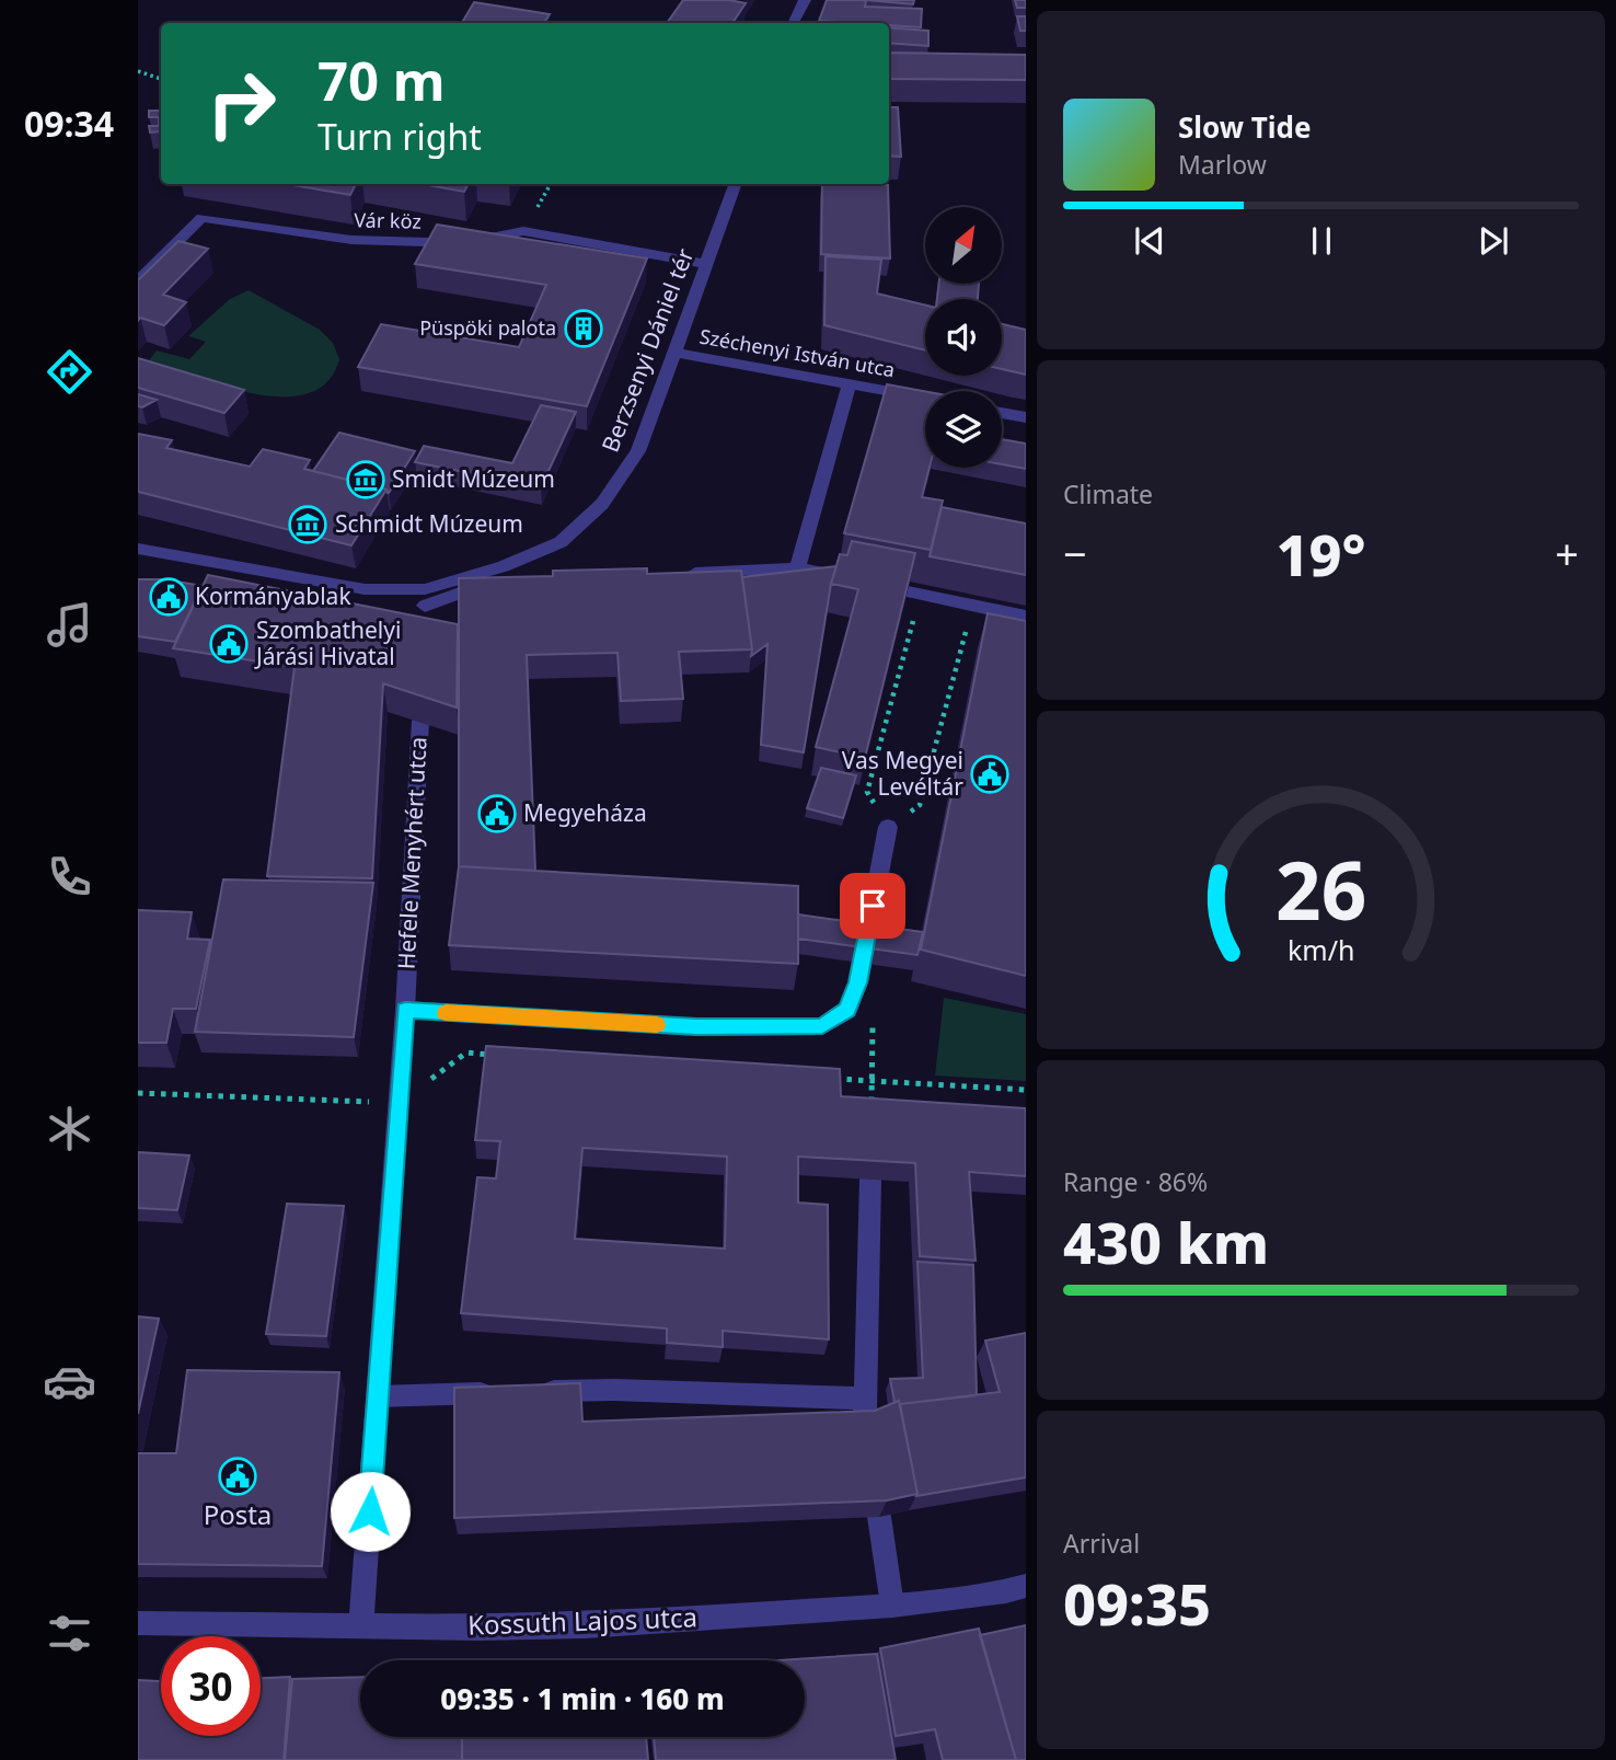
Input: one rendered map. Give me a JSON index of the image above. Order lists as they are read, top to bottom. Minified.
{"streets":{"street":["Vár köz","Berzsenyi Dániel tér","Széchenyi István utca","Hefele Menyhért utca","Kossuth Lajos utca"]},"crossings":[["Vár köz","Berzsenyi Dániel tér"],["Berzsenyi Dániel tér","Széchenyi István utca"],["Hefele Menyhért utca","Kossuth Lajos utca"]],"places":{"building":["Püspöki palota"],"museum":["Smidt Múzeum","Schmidt Múzeum"],"public building":["Kormányablak","Szombathelyi Járási Hivatal","Vas Megyei Levéltár","Megyeháza","Posta"]},"north":"top right","page":{"tabs":"09:34","turn":["70 m","Turn right"],"song":["Slow Tide","Marlow"],"tile":["Climate",["Range · 86%","430 km"],["Arrival","09:35"]],"heat":["−","19°","+"],"limit":"30","trip":"09:35 · 1 min · 160 m","gauge":["26","km/h"]}}
